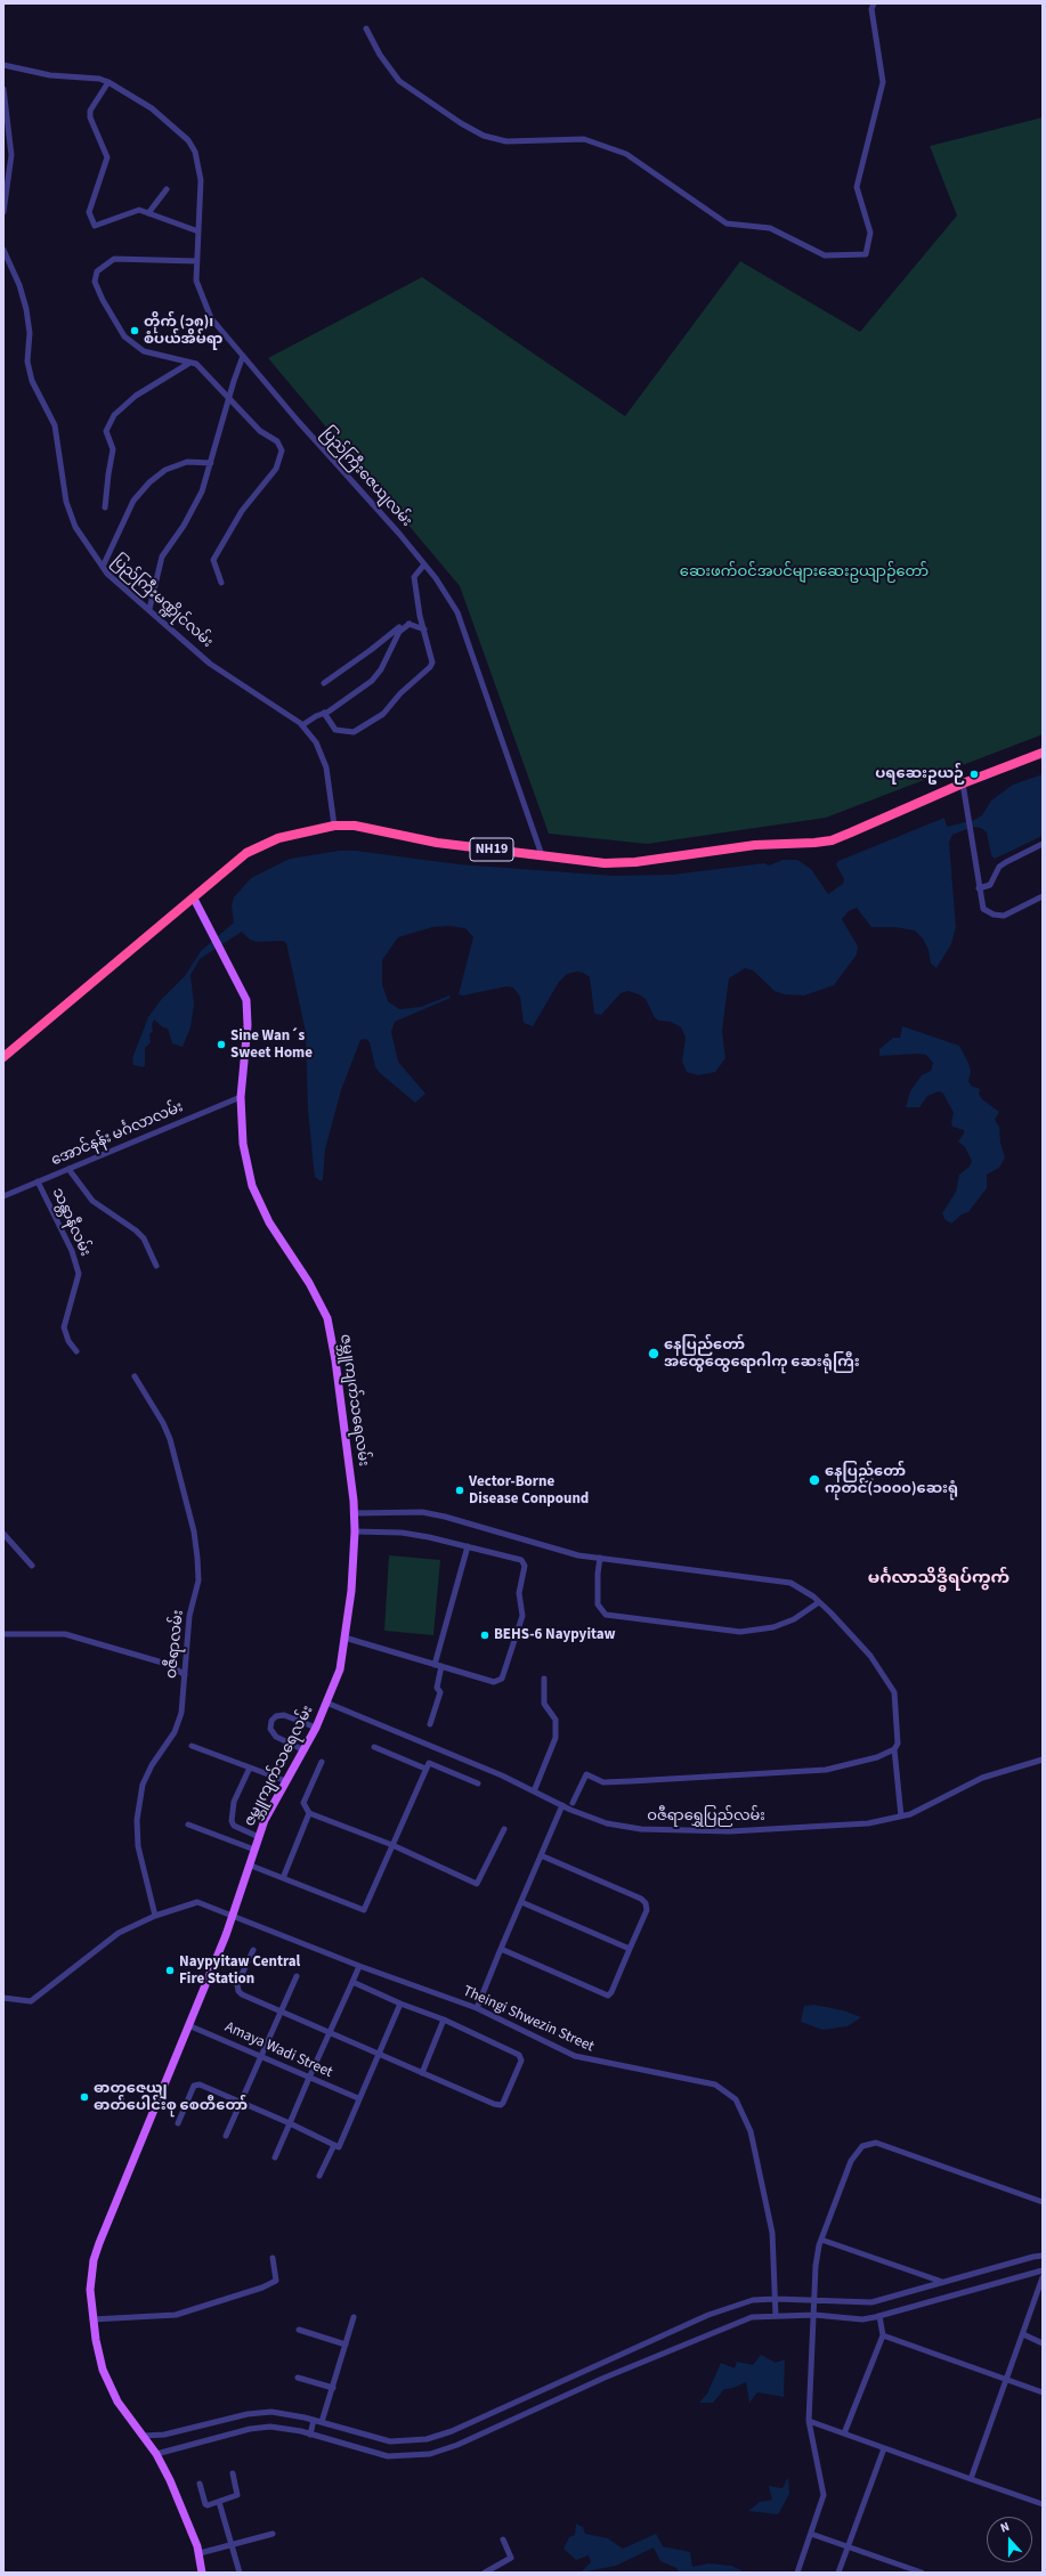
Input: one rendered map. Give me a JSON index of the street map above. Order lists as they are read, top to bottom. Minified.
{"streets":{"highway":["NH19"],"main road":["ဇမ္ဘူကျက်သရေလမ်း"],"street":["ပြည်ကြီးဇေယျလမ်း","ပြည်ကြီးမဏ္ဍိုင်လမ်း","အောင်နန်း မင်္ဂလာလမ်း","သန္တာနီလမ်း","ဝဇီရာလမ်း","ဝဇီရာရွှေပြည်လမ်း","Theingi Shwezin Street","Amaya Wadi Street"]},"crossings":[["ပြည်ကြီးဇေယျလမ်း","NH19"],["ပြည်ကြီးမဏ္ဍိုင်လမ်း","NH19"],["NH19","ဇမ္ဘူကျက်သရေလမ်း"],["အောင်နန်း မင်္ဂလာလမ်း","သန္တာနီလမ်း"],["အောင်နန်း မင်္ဂလာလမ်း","ဇမ္ဘူကျက်သရေလမ်း"],["ဇမ္ဘူကျက်သရေလမ်း","ဝဇီရာရွှေပြည်လမ်း"],["ဇမ္ဘူကျက်သရေလမ်း","Theingi Shwezin Street"],["ဇမ္ဘူကျက်သရေလမ်း","Amaya Wadi Street"]],"districts":["မင်္ဂလာသိဒ္ဓိရပ်ကွက်"],"parks":["ဆေးဖက်ဝင်အပင်များဆေးဥယျာဉ်တော်"],"places":["တိုက် (၁၈)၊ စံပယ်အိမ်ရာ","ပရဆေးဥယဉ်","Sine Wan´s Sweet Home","နေပြည်တော် အထွေထွေရောဂါကု ဆေးရုံကြီး","နေပြည်တော် ကုတင်(၁၀၀၀)ဆေးရုံ","Vector-Borne Disease Conpound","BEHS-6 Naypyitaw","Naypyitaw Central Fire Station","ဓာတုဇေယျ ဓာတ်ပေါင်းစု စေတီတော်"],"north":"top"}
